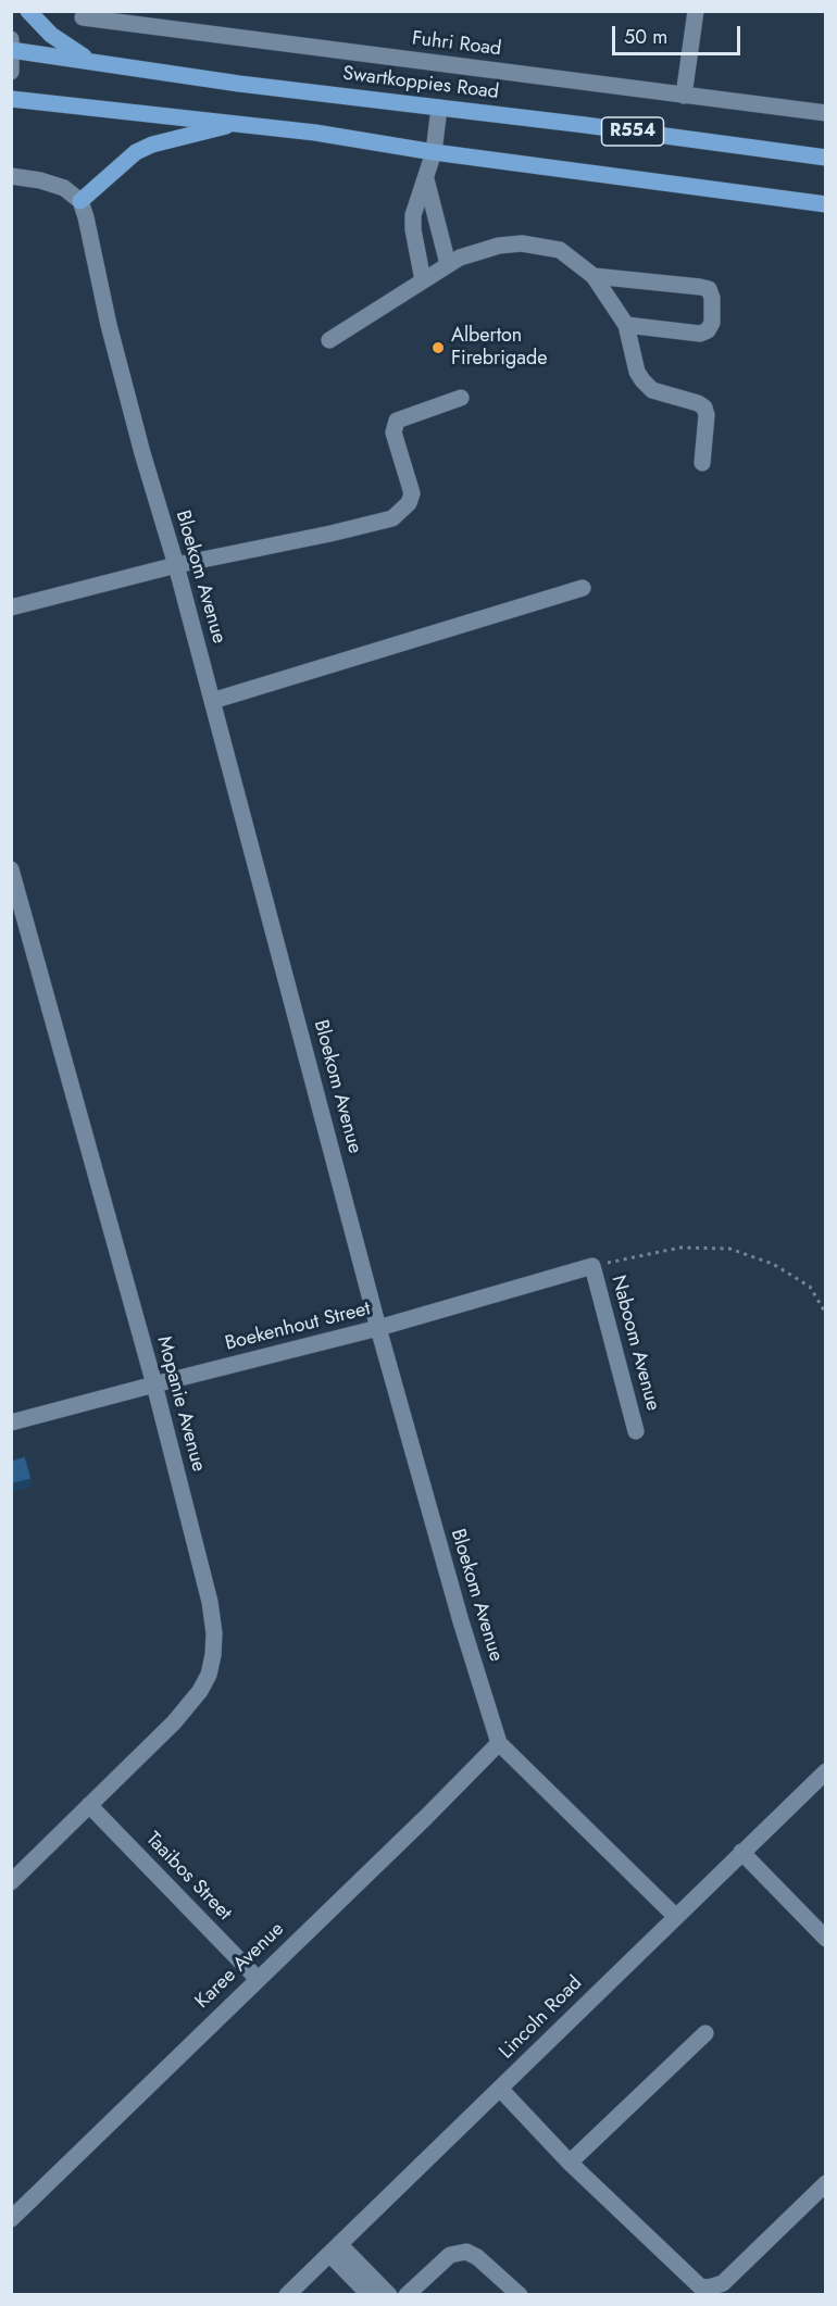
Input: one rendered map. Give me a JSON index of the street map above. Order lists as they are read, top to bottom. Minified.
{"streets":{"main road":["Swartkoppies Road","R554"],"street":["Fuhri Road","Bloekom Avenue","Boekenhout Street","Naboom Avenue","Mopanie Avenue","Taaibos Street","Karee Avenue","Lincoln Road"]},"crossings":[["Bloekom Avenue","Boekenhout Street"],["Bloekom Avenue","Karee Avenue"],["Bloekom Avenue","Lincoln Road"],["Boekenhout Street","Naboom Avenue"],["Boekenhout Street","Mopanie Avenue"],["Mopanie Avenue","Taaibos Street"],["Taaibos Street","Karee Avenue"]],"places":["Alberton Firebrigade"],"scale_bar":"50 m"}
